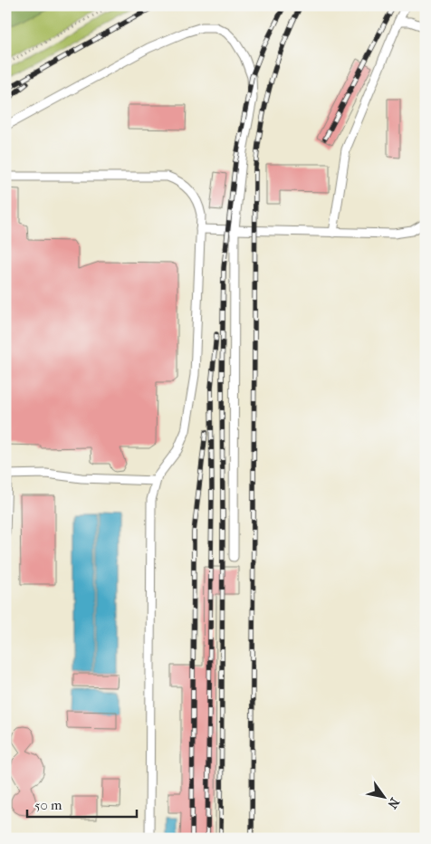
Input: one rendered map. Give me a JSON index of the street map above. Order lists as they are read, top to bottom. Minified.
{"scale_bar":"50 m","north":"bottom right"}
